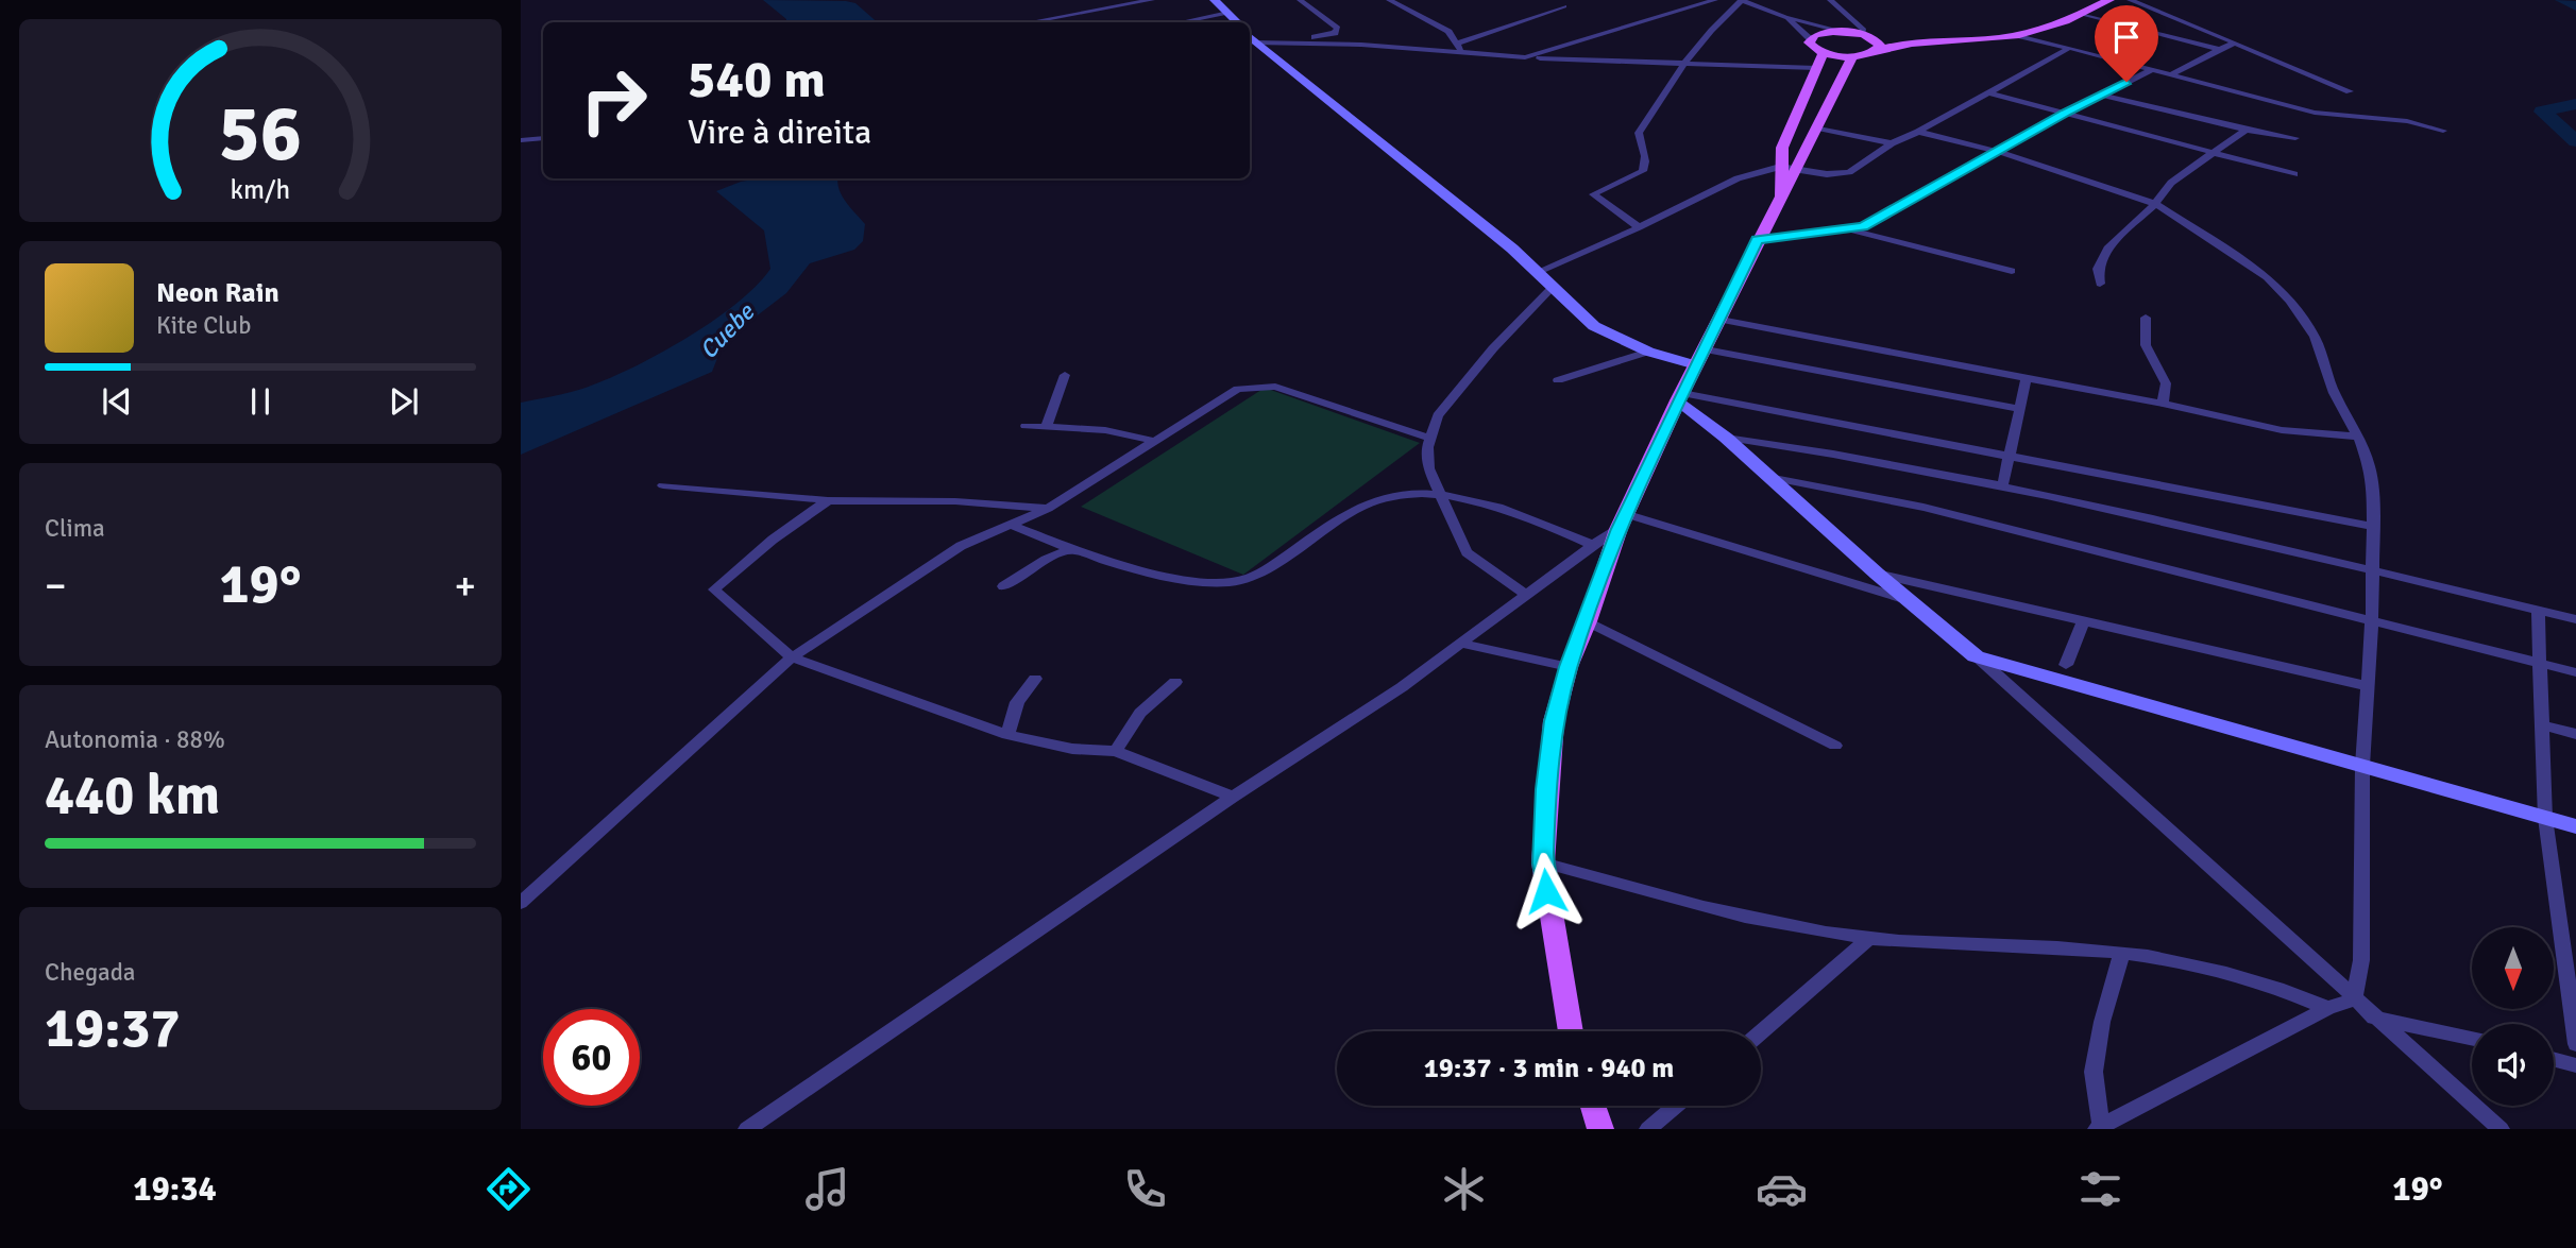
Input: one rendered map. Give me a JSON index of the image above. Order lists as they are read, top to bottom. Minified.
{"water":["Cuebe"],"north":"bottom","page":{"turn":["540 m","Vire à direita"],"song":["Neon Rain","Kite Club"],"tile":["Clima",["Autonomia · 88%","440 km"],["Chegada","19:37"]],"heat":["−","19°","+"],"limit":"60","trip":"19:37 · 3 min · 940 m","tabs":["19:34","19°"],"gauge":["56","km/h"]}}
